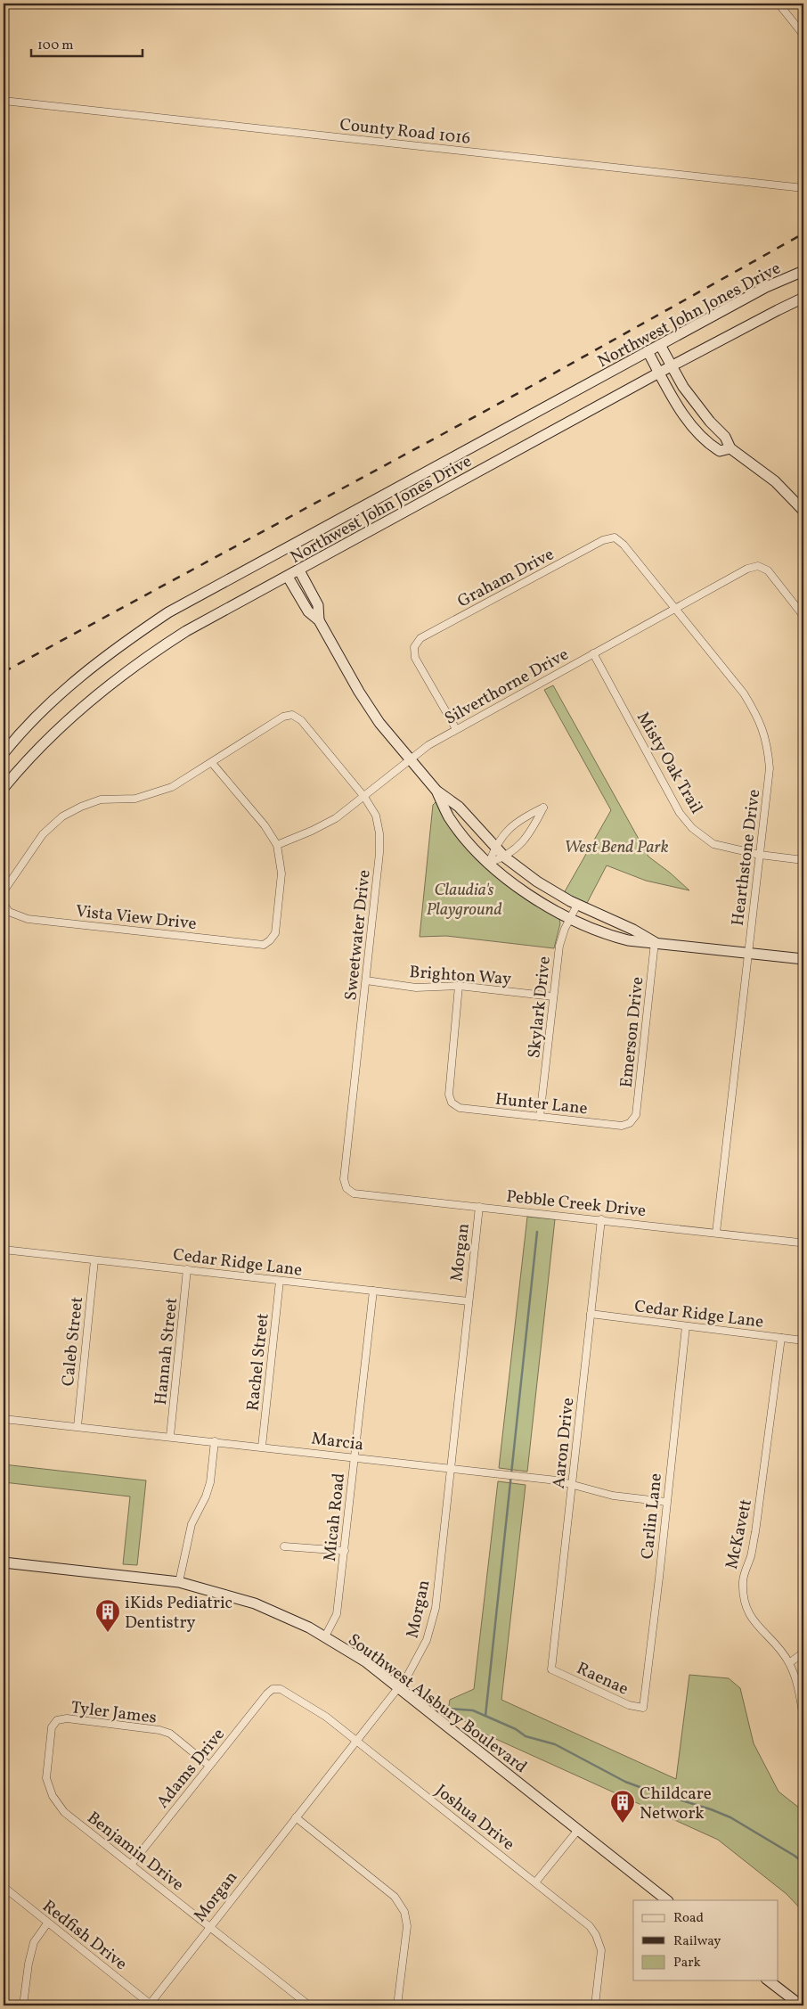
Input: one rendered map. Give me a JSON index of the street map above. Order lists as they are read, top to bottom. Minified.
{"streets":{"main road":["Northwest John Jones Drive","Southwest Alsbury Boulevard"],"street":["County Road 1016","Graham Drive","Silverthorne Drive","Misty Oak Trail","Hearthstone Drive","Vista View Drive","Sweetwater Drive","Brighton Way","Skylark Drive","Emerson Drive","Hunter Lane","Pebble Creek Drive","Morgan","Cedar Ridge Lane","Caleb Street","Hannah Street","Rachel Street","Marcia","Aaron Drive","Carlin Lane","Micah Road","McKavett","Raenae","Tyler James","Adams Drive","Joshua Drive","Benjamin Drive","Redfish Drive"]},"crossings":[["Graham Drive","Silverthorne Drive"],["Graham Drive","Hearthstone Drive"],["Silverthorne Drive","Misty Oak Trail"],["Silverthorne Drive","Hearthstone Drive"],["Silverthorne Drive","Vista View Drive"],["Silverthorne Drive","Sweetwater Drive"],["Misty Oak Trail","Hearthstone Drive"],["Hearthstone Drive","Pebble Creek Drive"],["Sweetwater Drive","Brighton Way"],["Sweetwater Drive","Pebble Creek Drive"],["Brighton Way","Skylark Drive"],["Brighton Way","Hunter Lane"],["Skylark Drive","Hunter Lane"],["Emerson Drive","Hunter Lane"],["Pebble Creek Drive","Morgan"],["Pebble Creek Drive","Aaron Drive"],["Morgan","Cedar Ridge Lane"],["Morgan","Marcia"],["Morgan","Southwest Alsbury Boulevard"],["Morgan","Joshua Drive"],["Morgan","Benjamin Drive"],["Morgan","Redfish Drive"],["Cedar Ridge Lane","Caleb Street"],["Cedar Ridge Lane","Hannah Street"],["Cedar Ridge Lane","Rachel Street"],["Cedar Ridge Lane","Aaron Drive"],["Cedar Ridge Lane","Carlin Lane"],["Cedar Ridge Lane","Micah Road"],["Cedar Ridge Lane","McKavett"],["Caleb Street","Marcia"],["Hannah Street","Marcia"],["Rachel Street","Marcia"],["Marcia","Aaron Drive"],["Marcia","Carlin Lane"],["Marcia","Micah Road"],["Aaron Drive","Raenae"],["Carlin Lane","Raenae"],["Micah Road","Southwest Alsbury Boulevard"],["Tyler James","Adams Drive"],["Tyler James","Benjamin Drive"],["Adams Drive","Joshua Drive"],["Adams Drive","Benjamin Drive"]],"parks":["West Bend Park","Claudia's Playground"],"places":{"building":["iKids Pediatric Dentistry","Childcare Network"]},"legend":["Road","Railway","Park"],"scale_bar":"100 m"}
